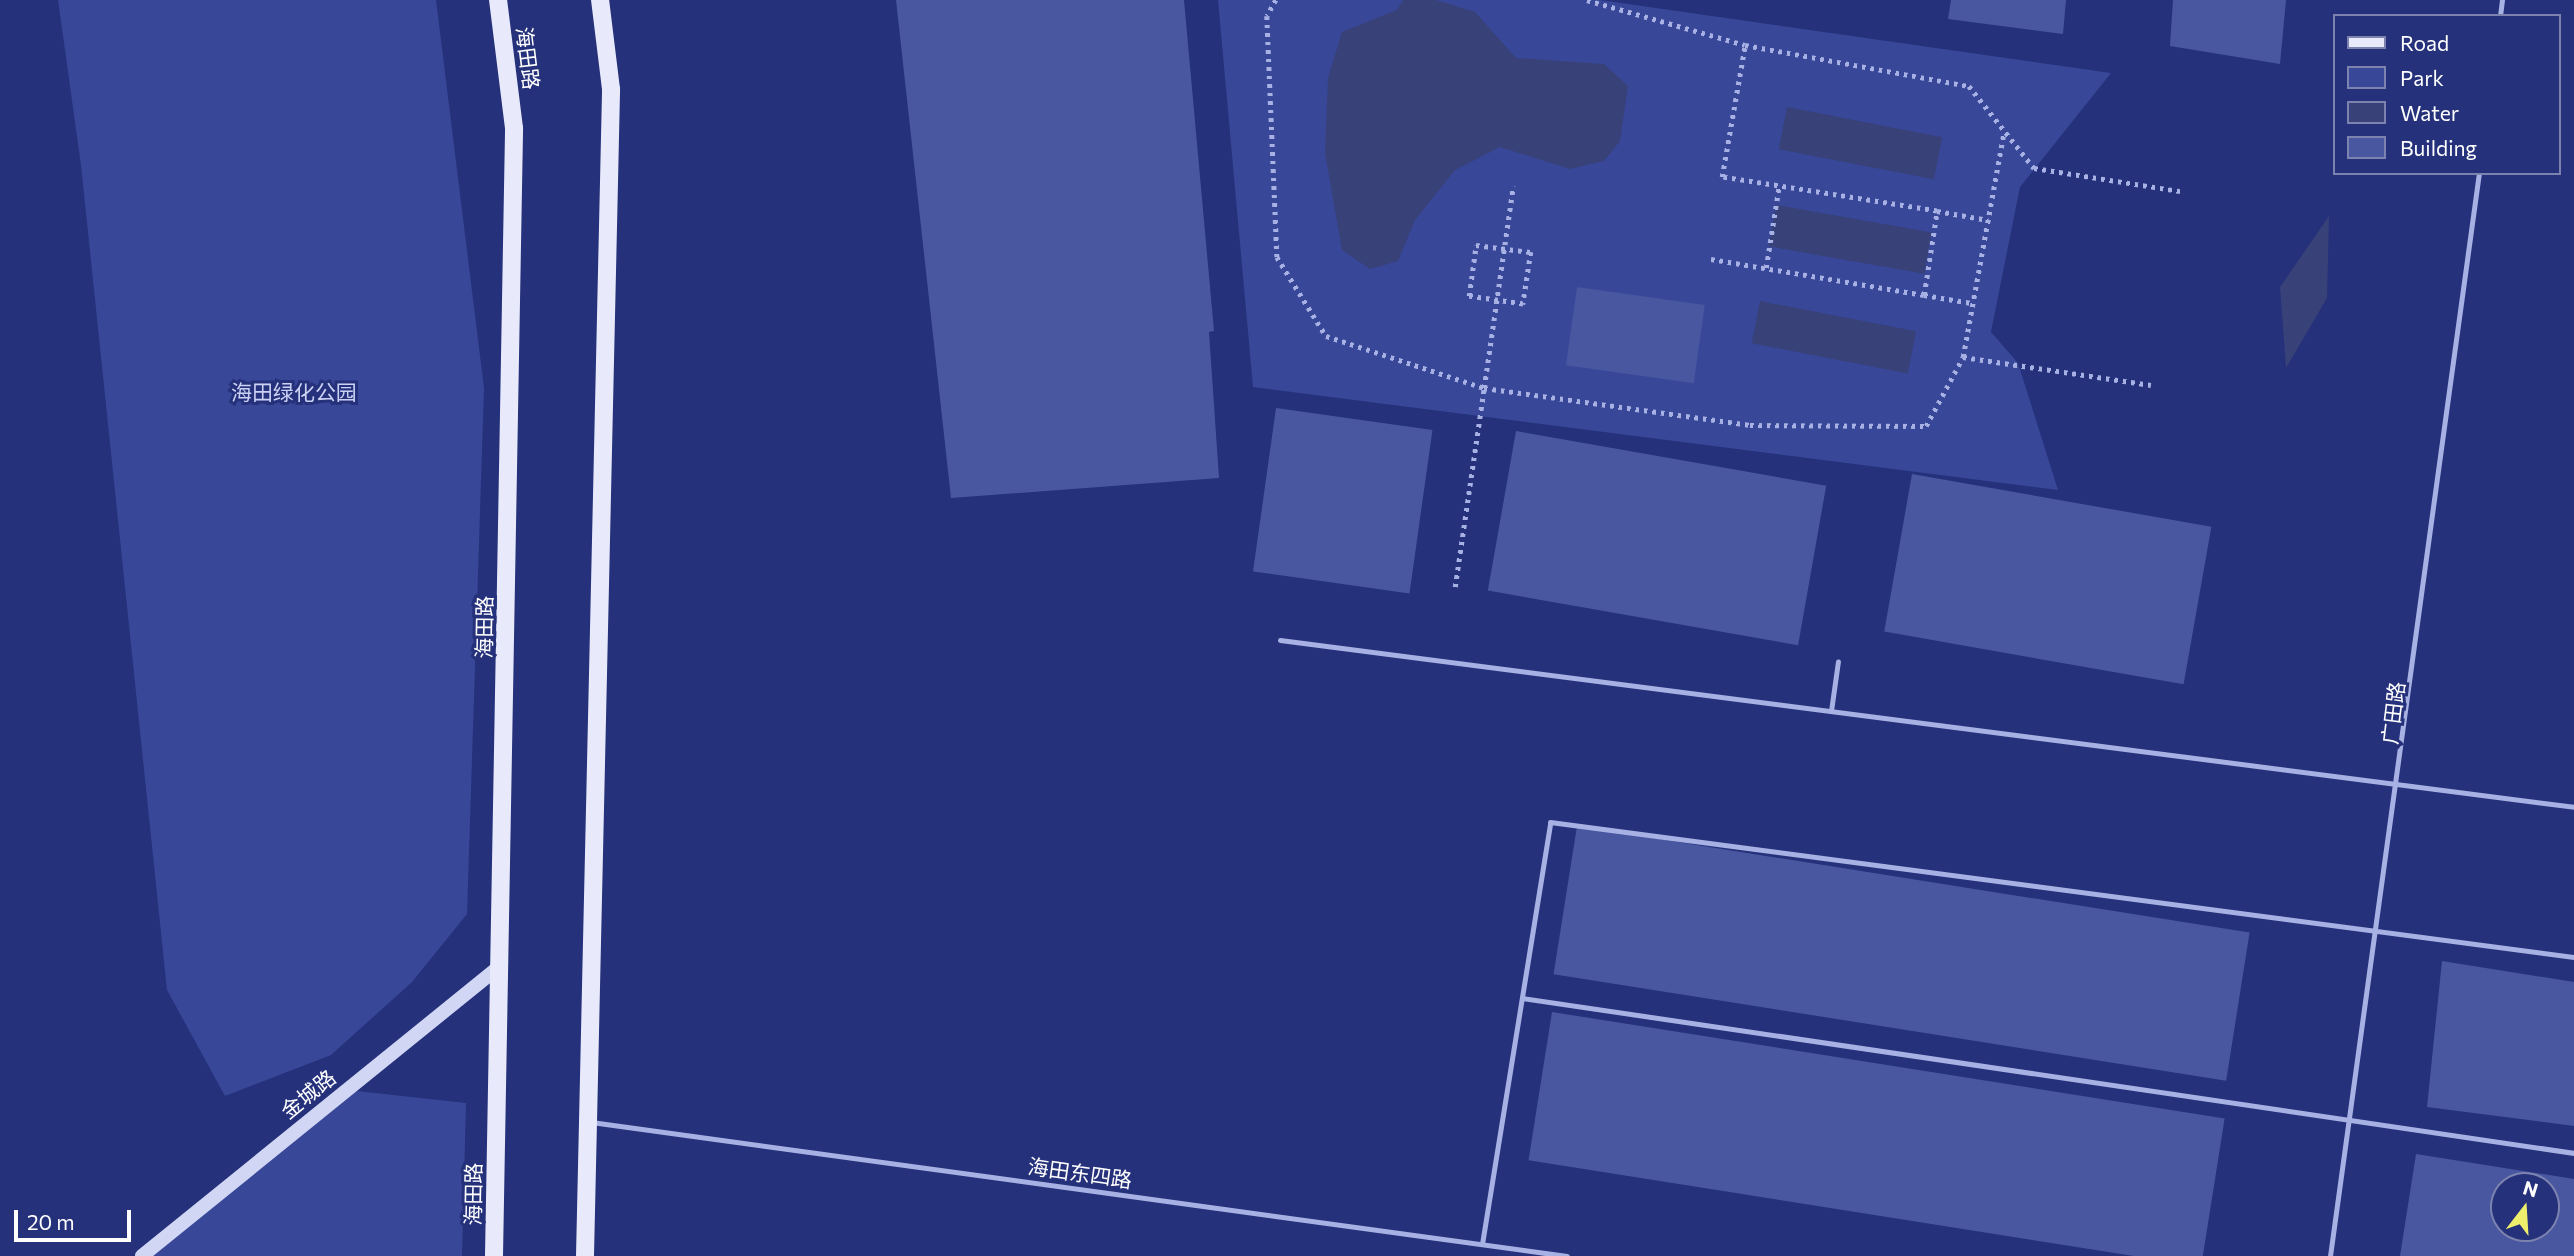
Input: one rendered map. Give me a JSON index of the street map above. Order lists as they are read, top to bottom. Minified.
{"streets":{"main road":["海田路"],"street":["金城路"],"lane":["广田路","海田东四路"]},"crossings":[["海田路","金城路"]],"parks":["海田绿化公园"],"legend":["Road","Park","Water","Building"],"scale_bar":"20 m","north":"top"}
